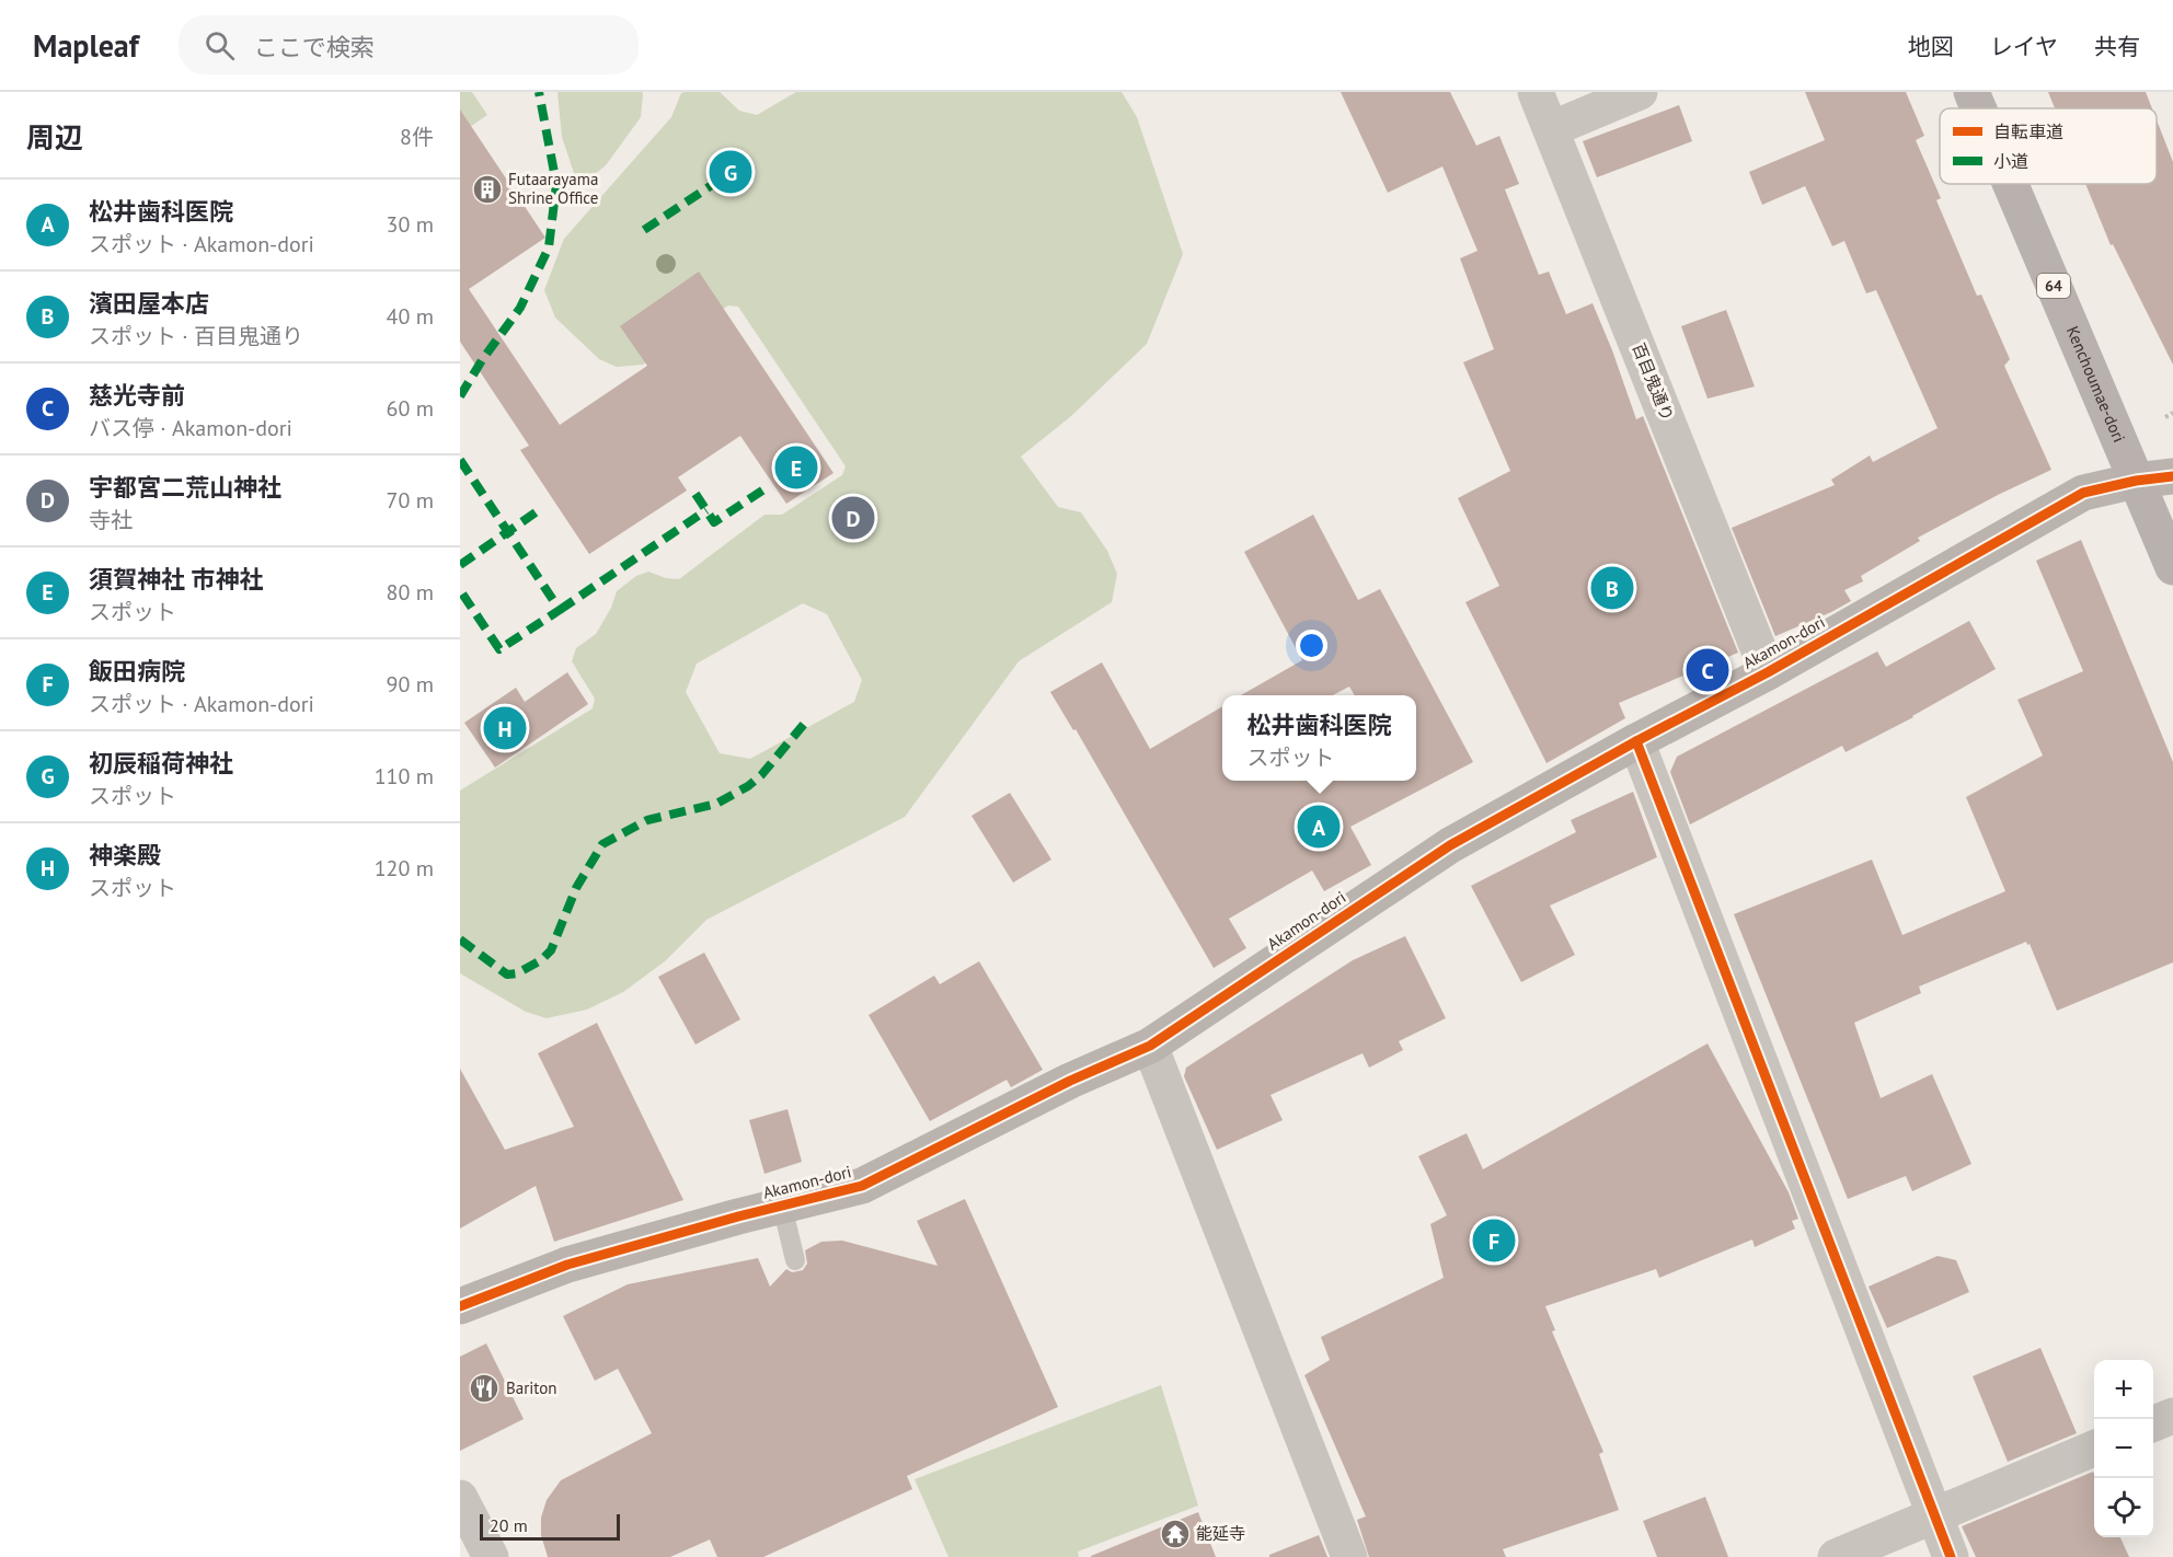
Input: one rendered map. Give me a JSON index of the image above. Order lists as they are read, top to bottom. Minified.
{"streets":{"main road":["64","Kenchoumae-dori"],"street":["百目鬼通り","Akamon-dori"]},"crossings":[["百目鬼通り","Akamon-dori"],["Kenchoumae-dori","Akamon-dori"]],"places":{"building":["Futaarayama Shrine Office"],"restaurant":["Bariton"],"temple":["能延寺"]},"legend":["自転車道","小道"],"scale_bar":"20 m","page":{"header":"Mapleaf","search":"ここで検索","nav":["地図","レイヤ","共有"],"heading":["周辺","8件"],"pins":["G","E","D","B","C","H","A","F"],"list":[{"mark":"A","name":"松井歯科医院","note":"スポット · Akamon-dori","value":"30 m"},{"mark":"B","name":"濱田屋本店","note":"スポット · 百目鬼通り","value":"40 m"},{"mark":"C","name":"慈光寺前","note":"バス停 · Akamon-dori","value":"60 m"},{"mark":"D","name":"宇都宮二荒山神社","note":"寺社","value":"70 m"},{"mark":"E","name":"須賀神社 市神社","note":"スポット","value":"80 m"},{"mark":"F","name":"飯田病院","note":"スポット · Akamon-dori","value":"90 m"},{"mark":"G","name":"初辰稲荷神社","note":"スポット","value":"110 m"},{"mark":"H","name":"神楽殿","note":"スポット","value":"120 m"}],"popup":["松井歯科医院","スポット"],"map_buttons":["+","−"],"scale":"20 m"}}
